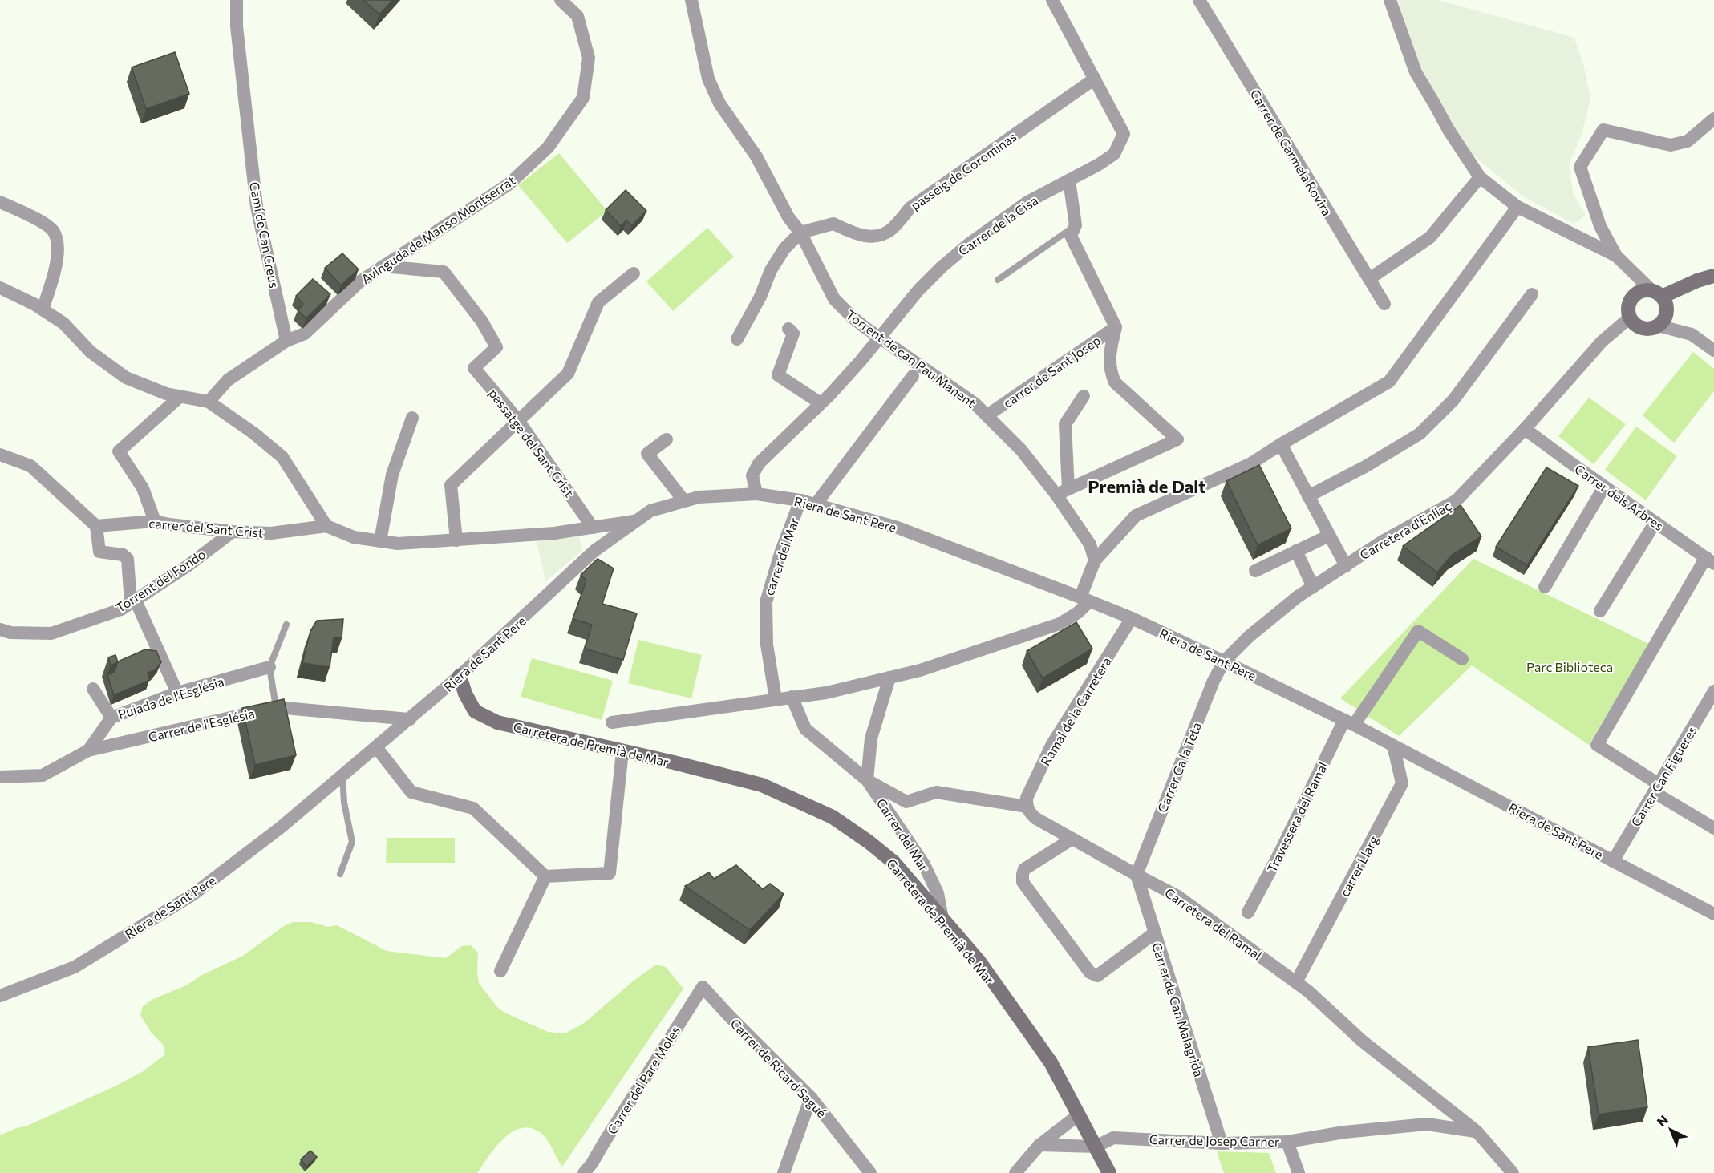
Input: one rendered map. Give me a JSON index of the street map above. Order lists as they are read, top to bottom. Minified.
{"streets":{"street":["Carrer de Carmela Rovira","passeig de Corominas","Carrer de la Cisa","Avinguda de Manso Montserrat","Camí de Can Creus","Torrent de can Pau Manent","carrer de Sant Josep","passatge del Sant Crist","Carrer dels Arbres","Riera de Sant Pere","carrer del Sant Crist","Carretera d'Enllaç","carrer del Mar","Torrent del Fondo","Pujada de l'Església","Ramal de la Carretera","Carrer de l'Església","Carretera de Premià de Mar","Carrer Ca la Teta","Carrer Can Figueres","Travessera del Ramal","Carrer del Mar","carrer Llarg","Carretera del Ramal","Carrer de Can Malagrida","Carrer de Ricard Sagué","Carrer del Pare Moles","Carrer de Josep Carner"]},"crossings":[["passeig de Corominas","Carrer de la Cisa"],["passeig de Corominas","Torrent de can Pau Manent"],["Carrer de la Cisa","Torrent de can Pau Manent"],["Carrer de la Cisa","Riera de Sant Pere"],["Avinguda de Manso Montserrat","Camí de Can Creus"],["Avinguda de Manso Montserrat","passatge del Sant Crist"],["Torrent de can Pau Manent","carrer de Sant Josep"],["passatge del Sant Crist","carrer del Sant Crist"],["Carrer dels Arbres","Carretera d'Enllaç"],["Riera de Sant Pere","carrer del Sant Crist"],["Riera de Sant Pere","Carretera d'Enllaç"],["Riera de Sant Pere","carrer del Mar"],["Riera de Sant Pere","Ramal de la Carretera"],["Riera de Sant Pere","Carrer de l'Església"],["Riera de Sant Pere","Carretera de Premià de Mar"],["Riera de Sant Pere","Carrer Ca la Teta"],["Riera de Sant Pere","Carrer Can Figueres"],["Riera de Sant Pere","Travessera del Ramal"],["Riera de Sant Pere","carrer Llarg"],["carrer del Sant Crist","Torrent del Fondo"],["Carretera d'Enllaç","Carrer Ca la Teta"],["Pujada de l'Església","Carrer de l'Església"],["Ramal de la Carretera","Carretera del Ramal"],["Carretera de Premià de Mar","Carrer del Mar"],["Carretera de Premià de Mar","Carrer de Josep Carner"],["Carrer Ca la Teta","Carretera del Ramal"],["Carrer Ca la Teta","Carrer de Can Malagrida"],["carrer Llarg","Carretera del Ramal"],["Carretera del Ramal","Carrer de Can Malagrida"],["Carretera del Ramal","Carrer de Josep Carner"],["Carrer de Can Malagrida","Carrer de Josep Carner"],["Carrer de Ricard Sagué","Carrer del Pare Moles"]],"districts":["Premià de Dalt"],"parks":["Parc Biblioteca"],"north":"top left"}
